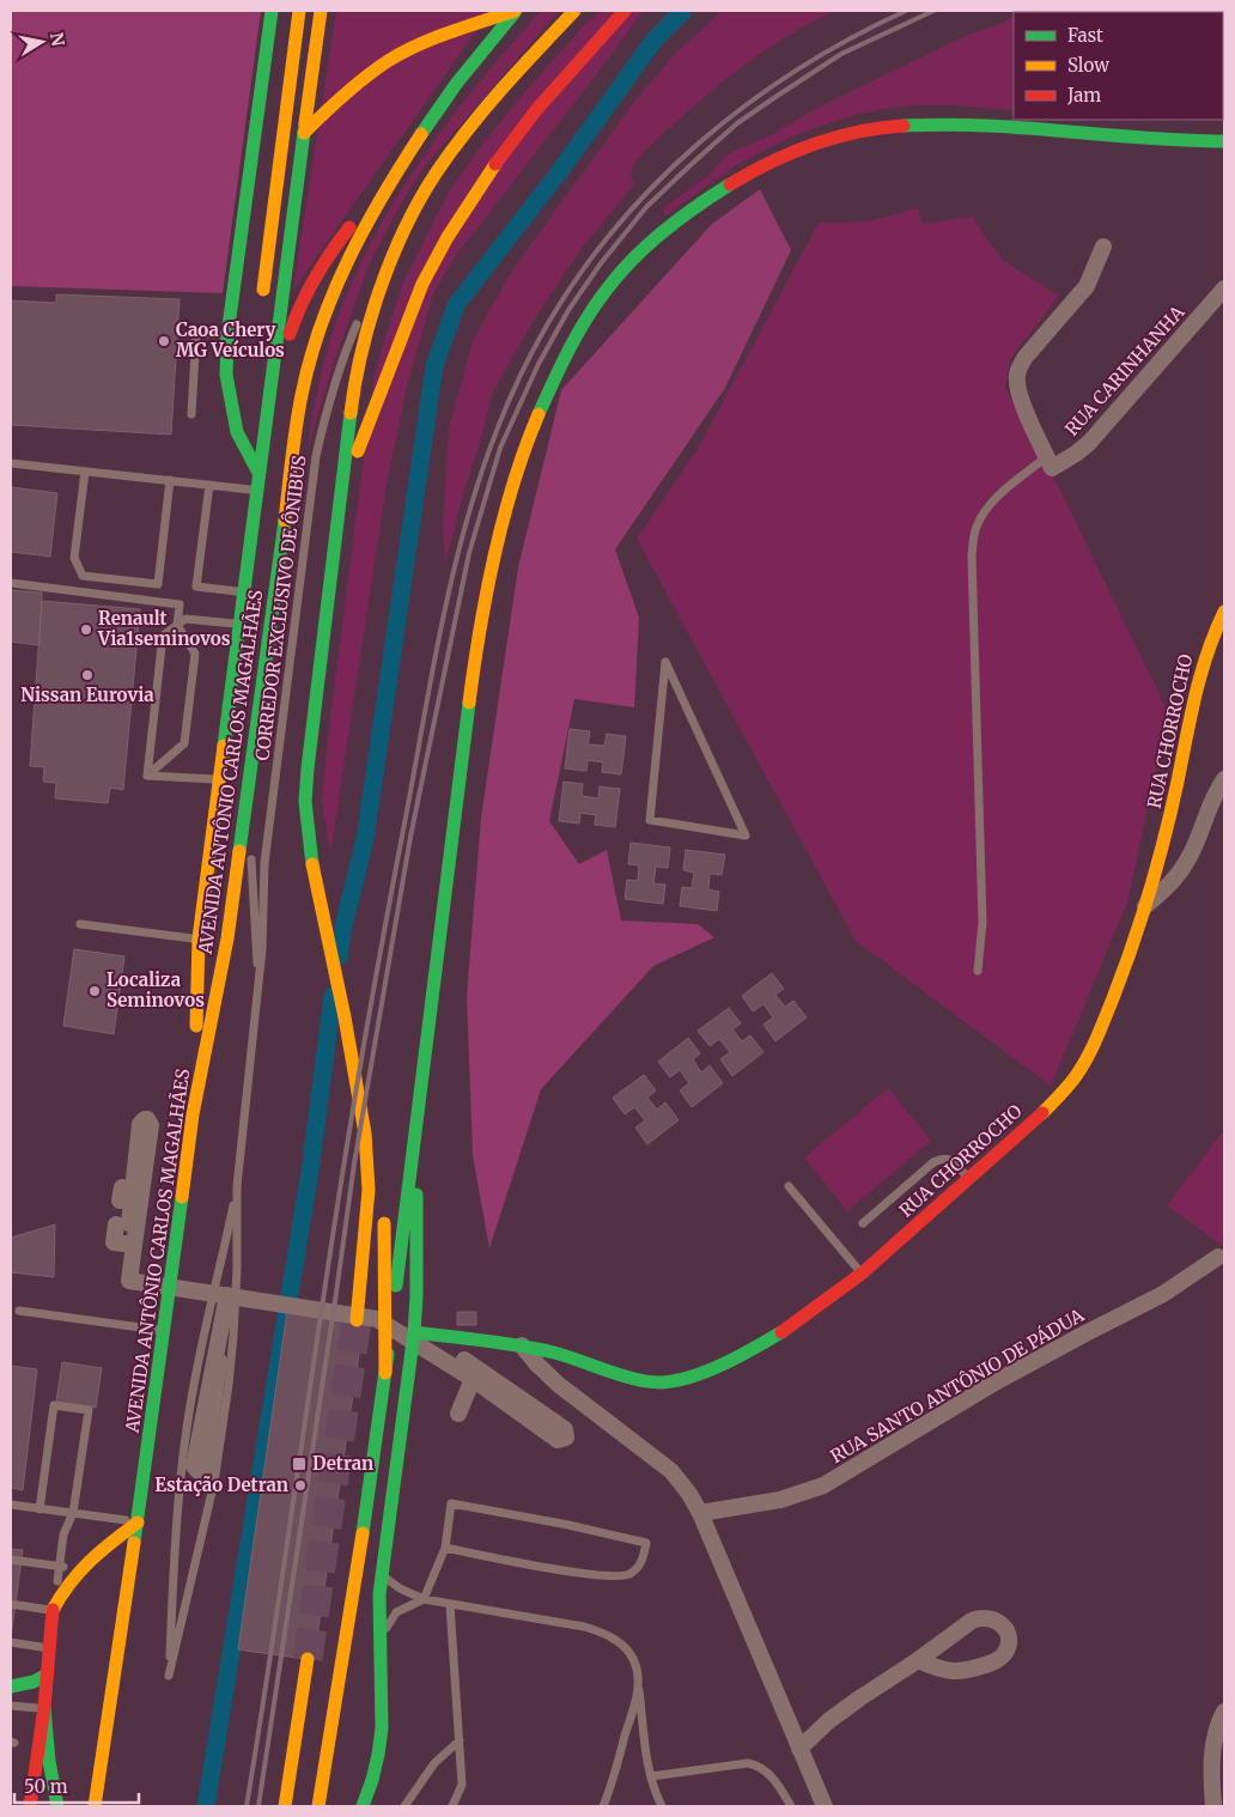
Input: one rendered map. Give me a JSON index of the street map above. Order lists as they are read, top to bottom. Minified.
{"streets":{"main road":["RUA CHORROCHO","AVENIDA ANTÔNIO CARLOS MAGALHÃES"],"street":["RUA CARINHANHA","RUA SANTO ANTÔNIO DE PÁDUA"],"lane":["CORREDOR EXCLUSIVO DE ÔNIBUS"]},"places":{"other":["Caoa Chery MG Veículos","Renault Via1seminovos","Nissan Eurovia","Localiza Seminovos","Estação Detran"],"transit":["Detran"]},"legend":["Fast","Slow","Jam"],"scale_bar":"50 m","north":"right"}
